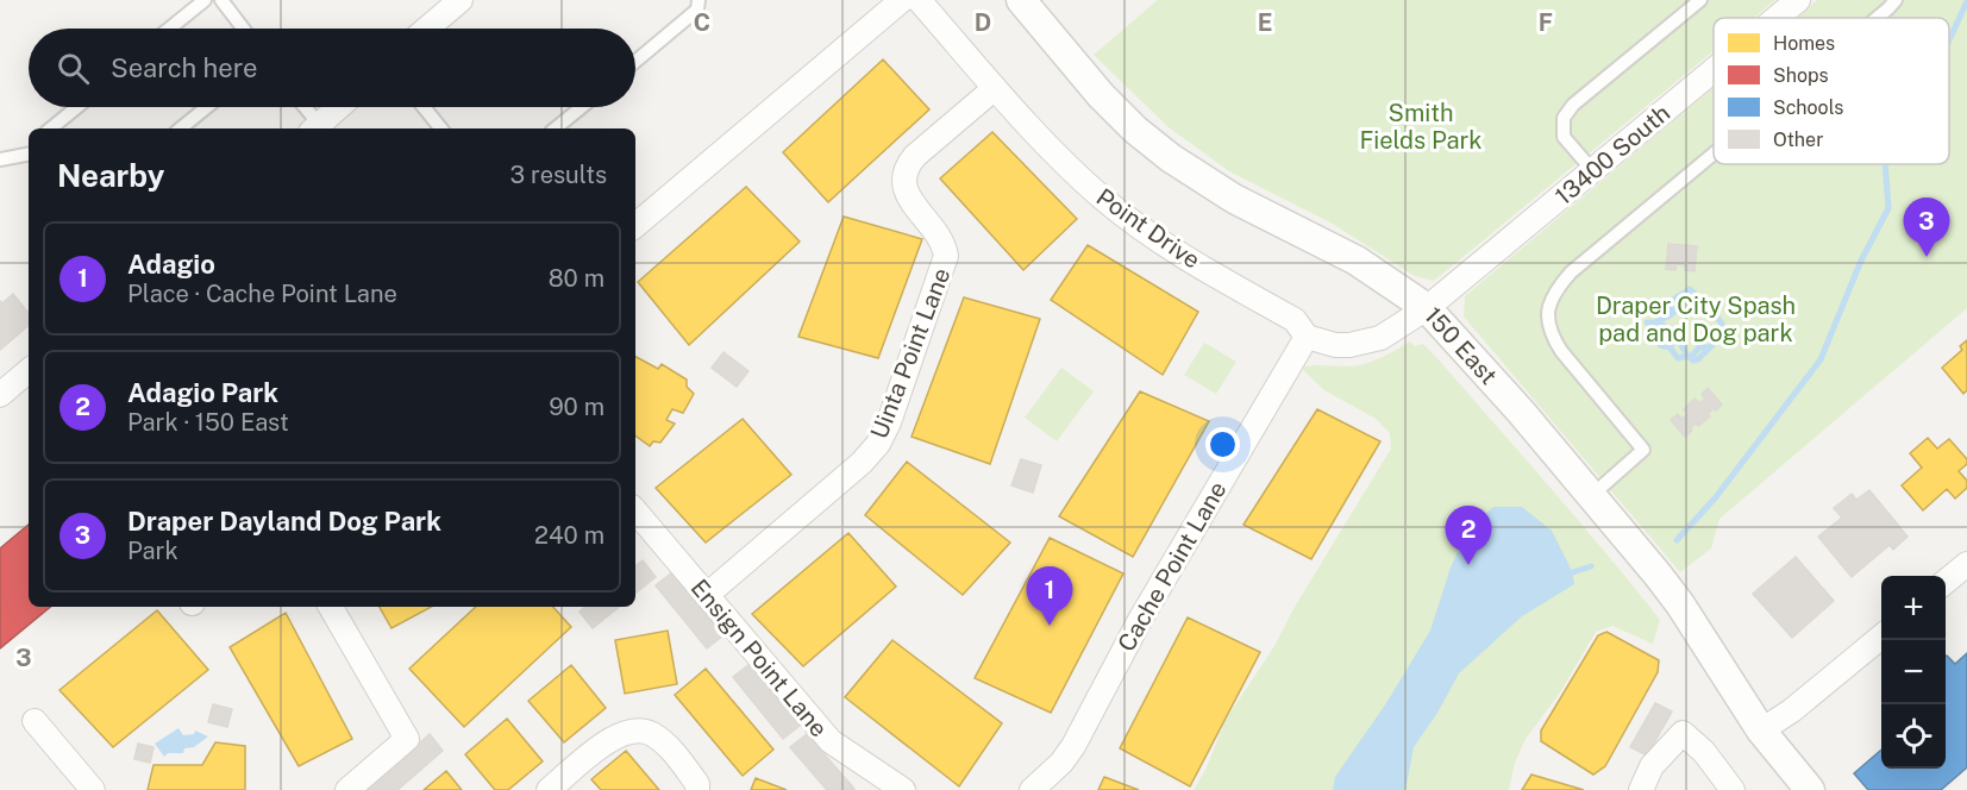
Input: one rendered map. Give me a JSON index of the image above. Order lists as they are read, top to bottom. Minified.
{"streets":{"street":["13400 South","Point Drive","150 East","Uinta Point Lane","Cache Point Lane","Ensign Point Lane"]},"crossings":[["13400 South","150 East"],["Point Drive","Uinta Point Lane"],["Point Drive","Cache Point Lane"],["Uinta Point Lane","Ensign Point Lane"]],"parks":["Smith Fields Park","Draper City Spash pad and Dog park"],"legend":["Homes","Shops","Schools","Other"],"page":{"search":"Search here","heading":["Nearby","3 results"],"pins":["3","2","1"],"list":[{"mark":"1","name":"Adagio","note":"Place · Cache Point Lane","value":"80 m"},{"mark":"2","name":"Adagio Park","note":"Park · 150 East","value":"90 m"},{"mark":"3","name":"Draper Dayland Dog Park","note":"Park","value":"240 m"}],"map_buttons":["+","−"]},"grid":{"columns":["C","D","E","F"],"rows":["3"]}}
